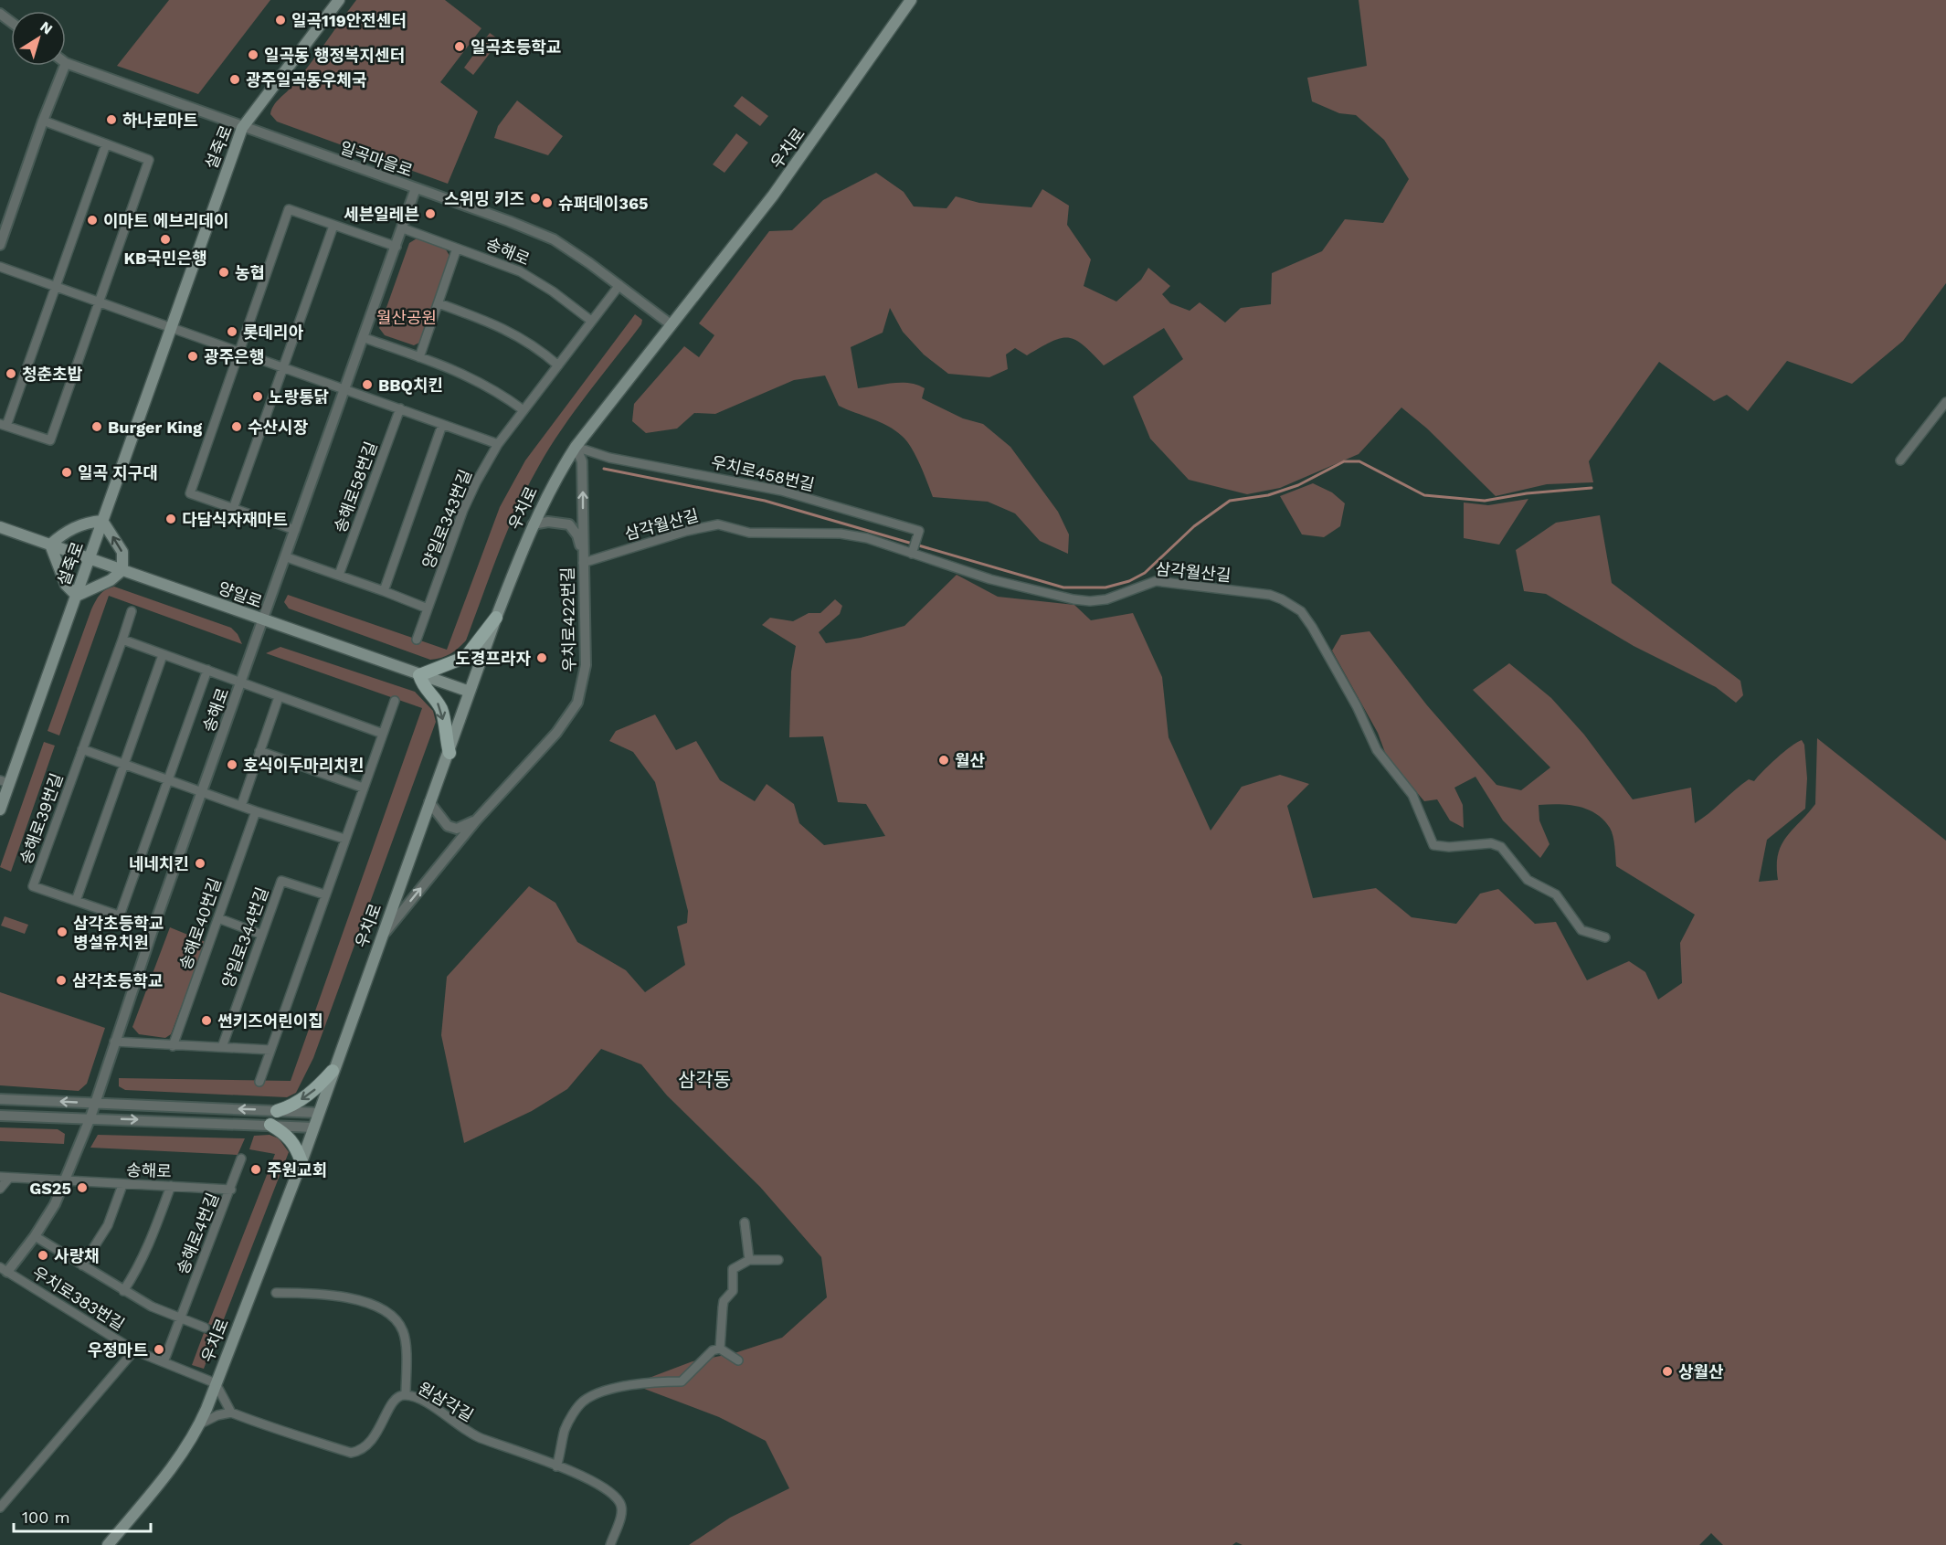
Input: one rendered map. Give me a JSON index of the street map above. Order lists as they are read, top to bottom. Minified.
{"streets":{"main road":["설죽로","우치로","양일로"],"street":["일곡마을로","송해로","우치로458번길","송해로58번길","양일로343번길","삼각월산길","우치로422번길","송해로39번길","송해로40번길","양일로344번길","송해로4번길","우치로383번길","원삼각길"]},"crossings":[["설죽로","일곡마을로"],["설죽로","양일로"],["우치로","일곡마을로"],["우치로","우치로458번길"],["우치로","양일로"],["우치로","우치로422번길"],["우치로","우치로383번길"],["일곡마을로","송해로"],["일곡마을로","양일로343번길"],["송해로","양일로343번길"],["송해로","양일로"],["송해로","송해로39번길"],["송해로","송해로4번길"],["송해로","우치로383번길"],["우치로458번길","삼각월산길"],["우치로458번길","우치로422번길"],["삼각월산길","우치로422번길"],["송해로4번길","우치로383번길"]],"one_way":["우치로422번길"],"districts":["삼각동"],"parks":["월산공원"],"places":["일곡119안전센터","일곡초등학교","일곡동 행정복지센터","광주일곡동우체국","하나로마트","스위밍 키즈","슈퍼데이365","세븐일레븐","이마트 에브리데이","KB국민은행","농협","롯데리아","광주은행","청춘초밥","BBQ치킨","노랑통닭","Burger King","수산시장","일곡 지구대","다담식자재마트","도경프라자","월산","호식이두마리치킨","네네치킨","삼각초등학교 병설유치원","삼각초등학교","썬키즈어린이집","주원교회","GS25","사랑채","우정마트","상월산"],"scale_bar":"100 m","north":"top right"}
